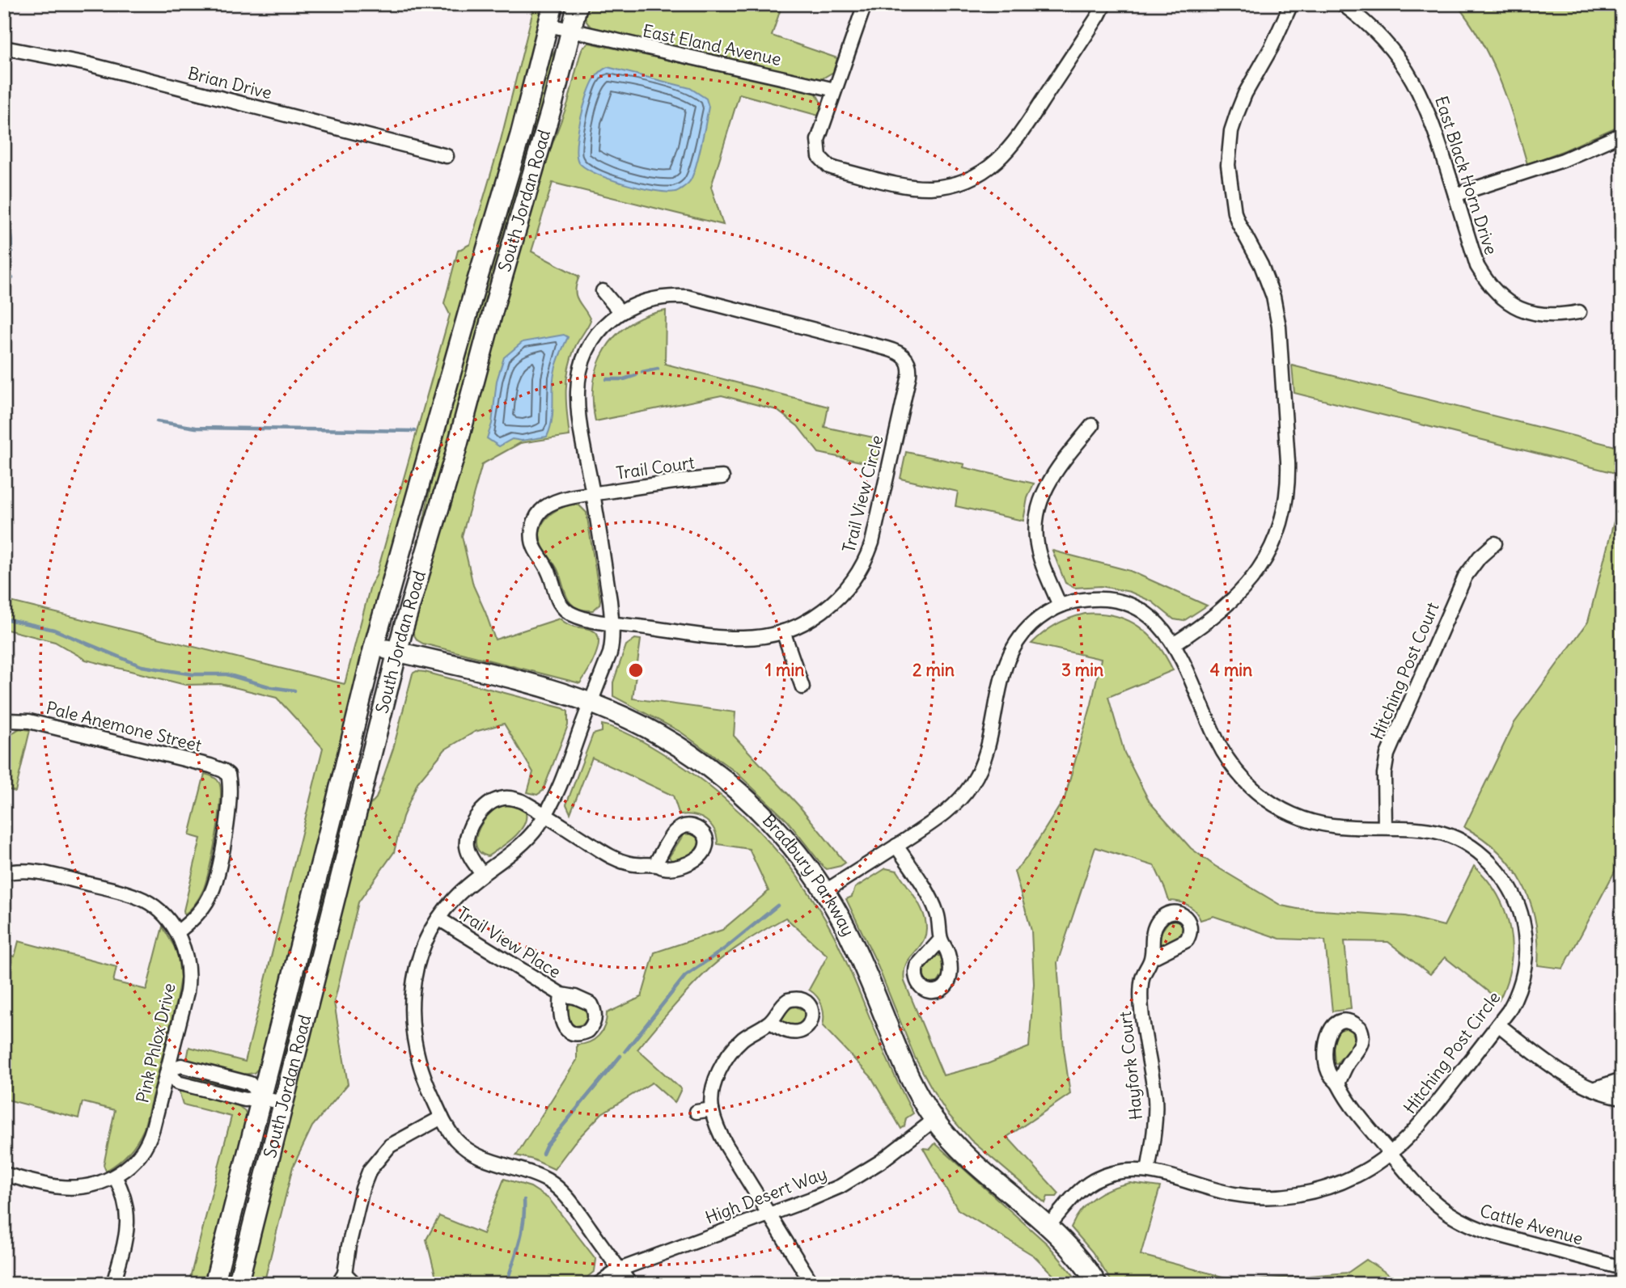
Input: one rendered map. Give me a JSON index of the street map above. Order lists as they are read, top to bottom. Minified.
{"streets":{"main road":["South Jordan Road","Bradbury Parkway"],"street":["East Eland Avenue","Brian Drive","East Black Horn Drive","Trail Court","Trail View Circle","Hitching Post Court","Pale Anemone Street","Trail View Place","Pink Phlox Drive","Hitching Post Circle","Hayfork Court","High Desert Way","Cattle Avenue"]},"crossings":[["East Eland Avenue","South Jordan Road"],["South Jordan Road","Bradbury Parkway"],["Trail Court","Trail View Circle"],["Trail View Circle","Bradbury Parkway"],["Trail View Circle","Trail View Place"],["Trail View Circle","High Desert Way"],["Hitching Post Court","Hitching Post Circle"],["Pale Anemone Street","Pink Phlox Drive"],["Bradbury Parkway","Hitching Post Circle"],["Bradbury Parkway","High Desert Way"],["Hitching Post Circle","Hayfork Court"],["Hitching Post Circle","Cattle Avenue"]],"rings":["1 min","2 min","3 min","4 min"]}
